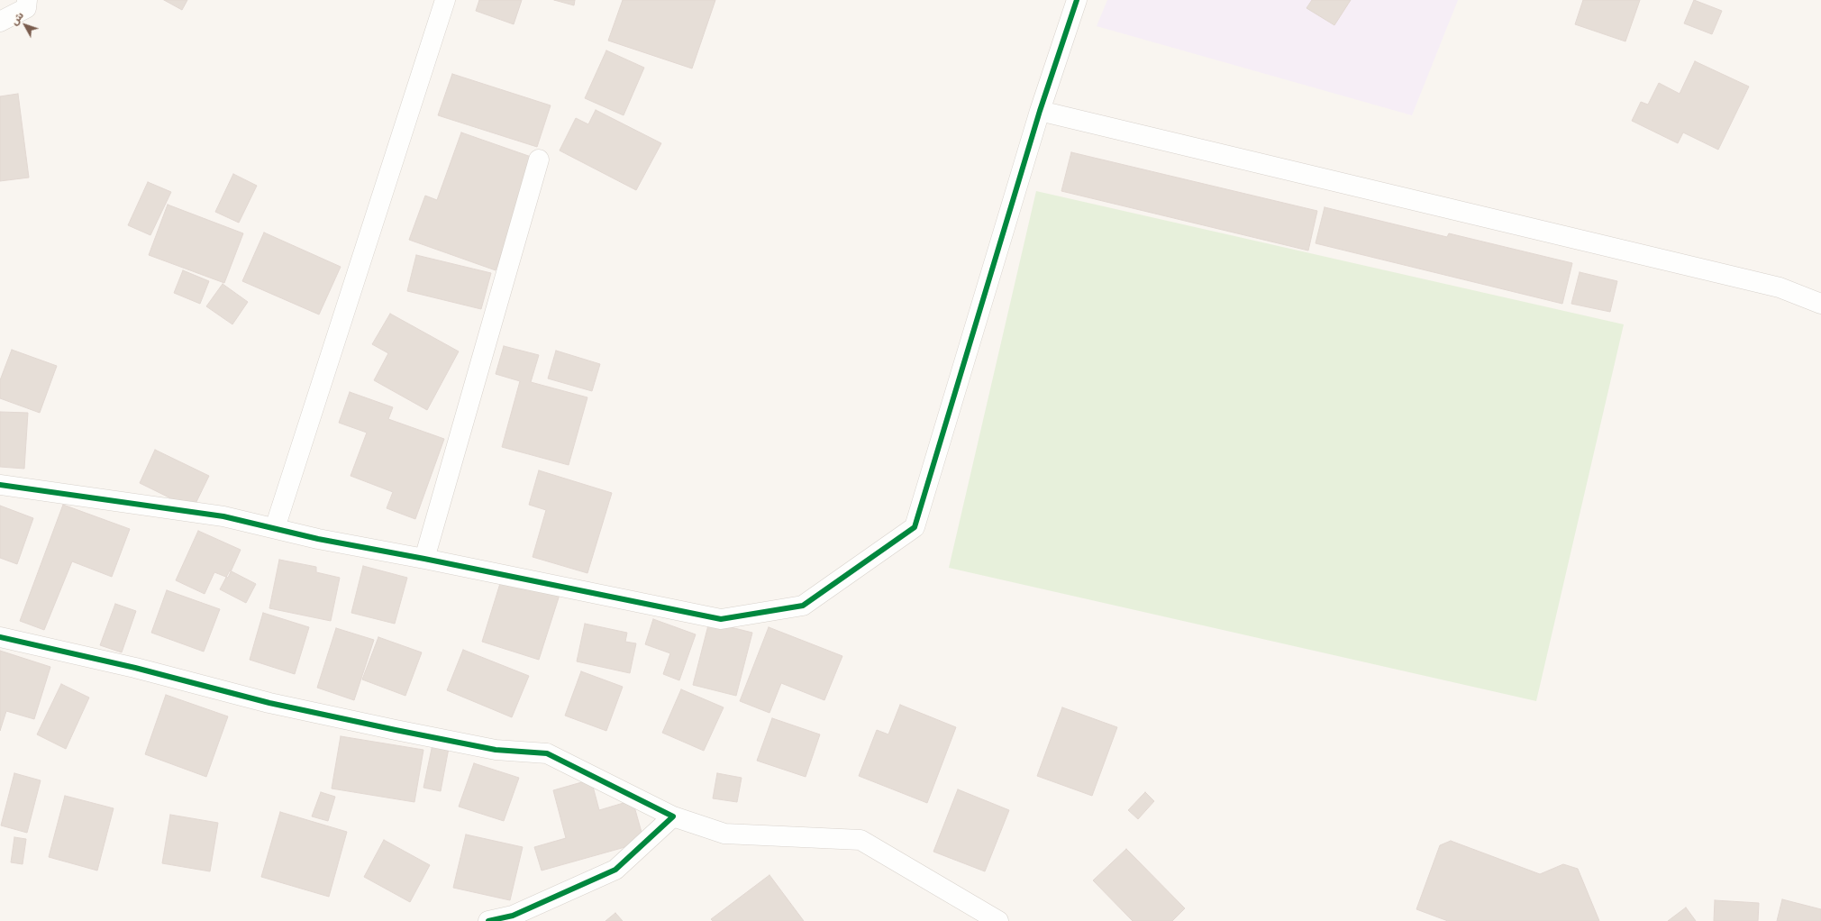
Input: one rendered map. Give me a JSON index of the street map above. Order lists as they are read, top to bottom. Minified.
{"north":"top left"}
